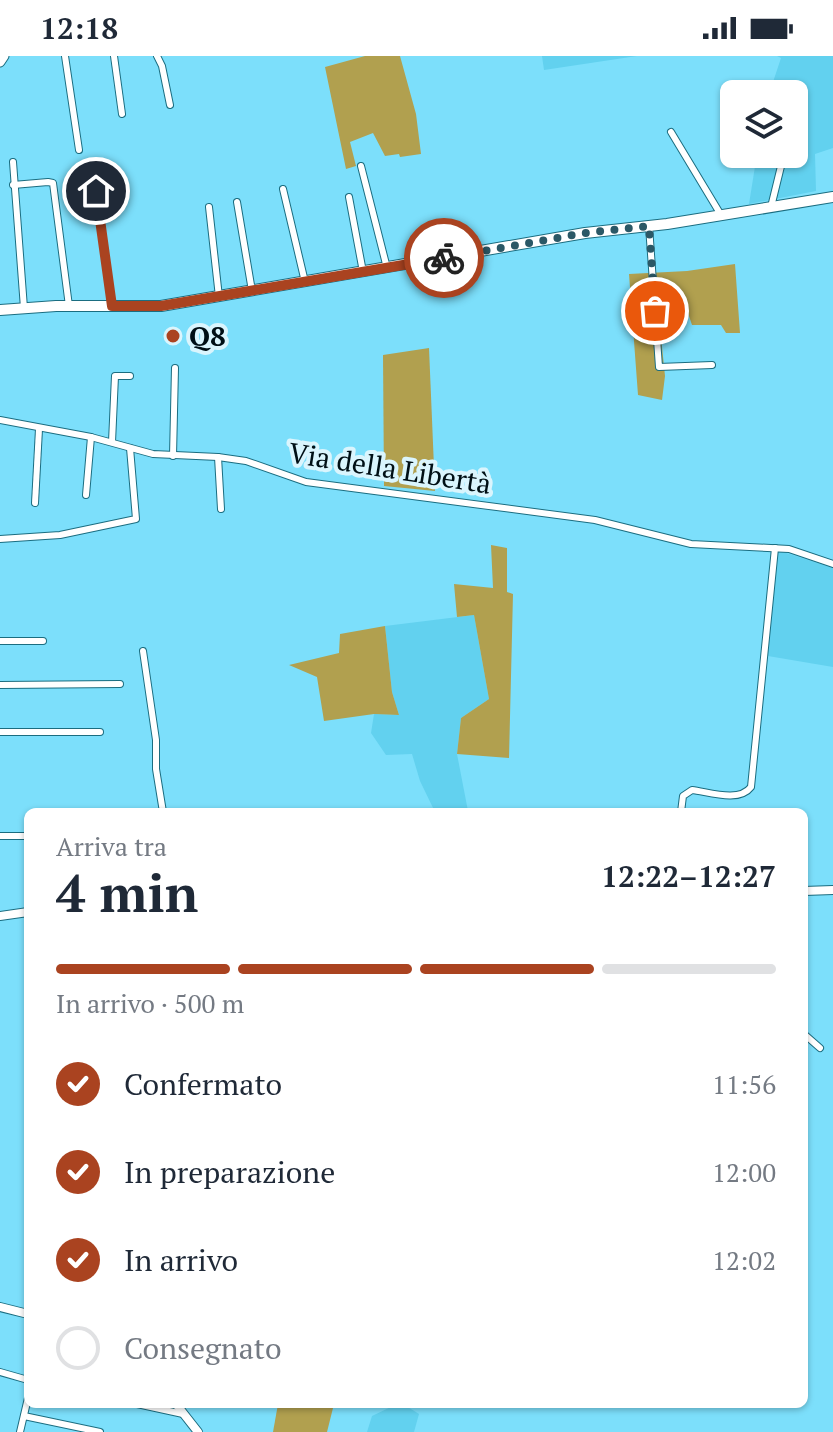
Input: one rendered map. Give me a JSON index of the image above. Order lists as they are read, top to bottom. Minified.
{"streets":{"street":["Via della Libertà"]},"places":["Q8"],"page":{"status":"12:18","heading":["4 min","Arriva tra","12:22–12:27"],"bar":"In arrivo · 500 m","list":[["Confermato","11:56"],["In preparazione","12:00"],["In arrivo","12:02"],"Consegnato"]}}
